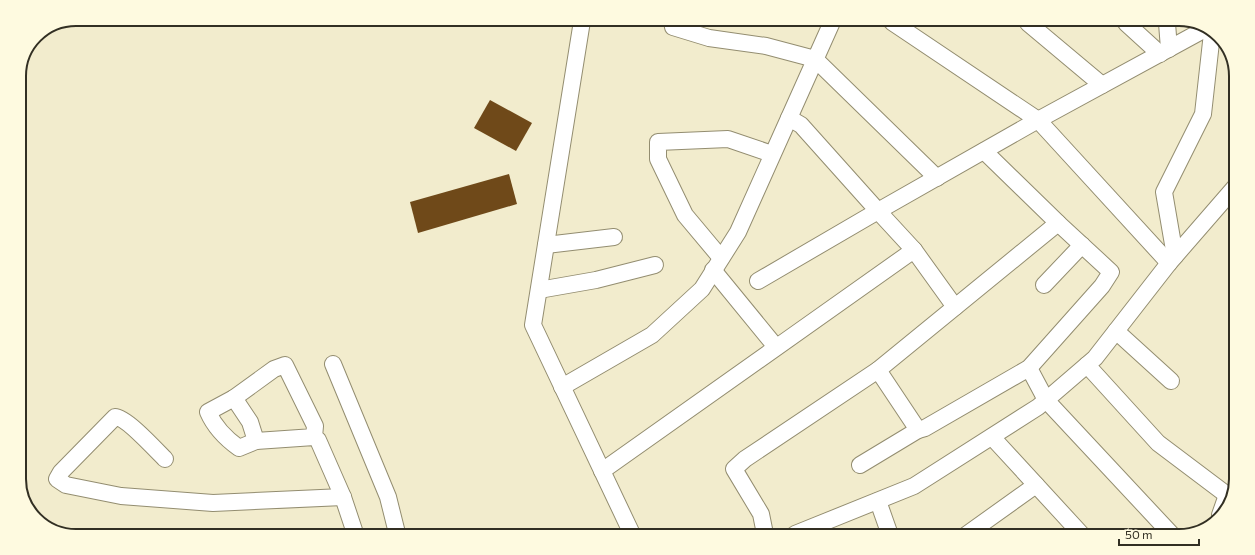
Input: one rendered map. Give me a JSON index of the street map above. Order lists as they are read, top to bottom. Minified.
{"scale_bar":"50 m"}
